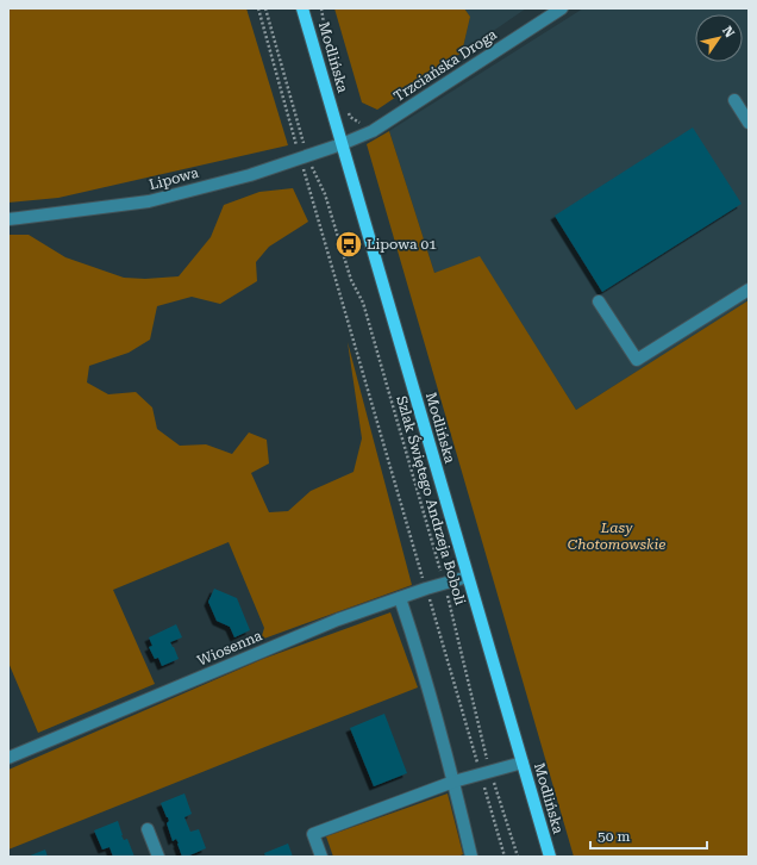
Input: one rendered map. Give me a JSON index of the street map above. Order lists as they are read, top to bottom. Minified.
{"streets":{"main road":["Modlińska"],"street":["Trzciańska Droga","Lipowa","Wiosenna"],"path":["Szlak Świętego Andrzeja Boboli"]},"crossings":[["Modlińska","Trzciańska Droga"],["Modlińska","Lipowa"],["Modlińska","Wiosenna"],["Trzciańska Droga","Lipowa"],["Lipowa","Szlak Świętego Andrzeja Boboli"],["Szlak Świętego Andrzeja Boboli","Wiosenna"]],"parks":["Lasy Chotomowskie"],"places":{"bus stop":["Lipowa 01"]},"scale_bar":"50 m","north":"top right"}
